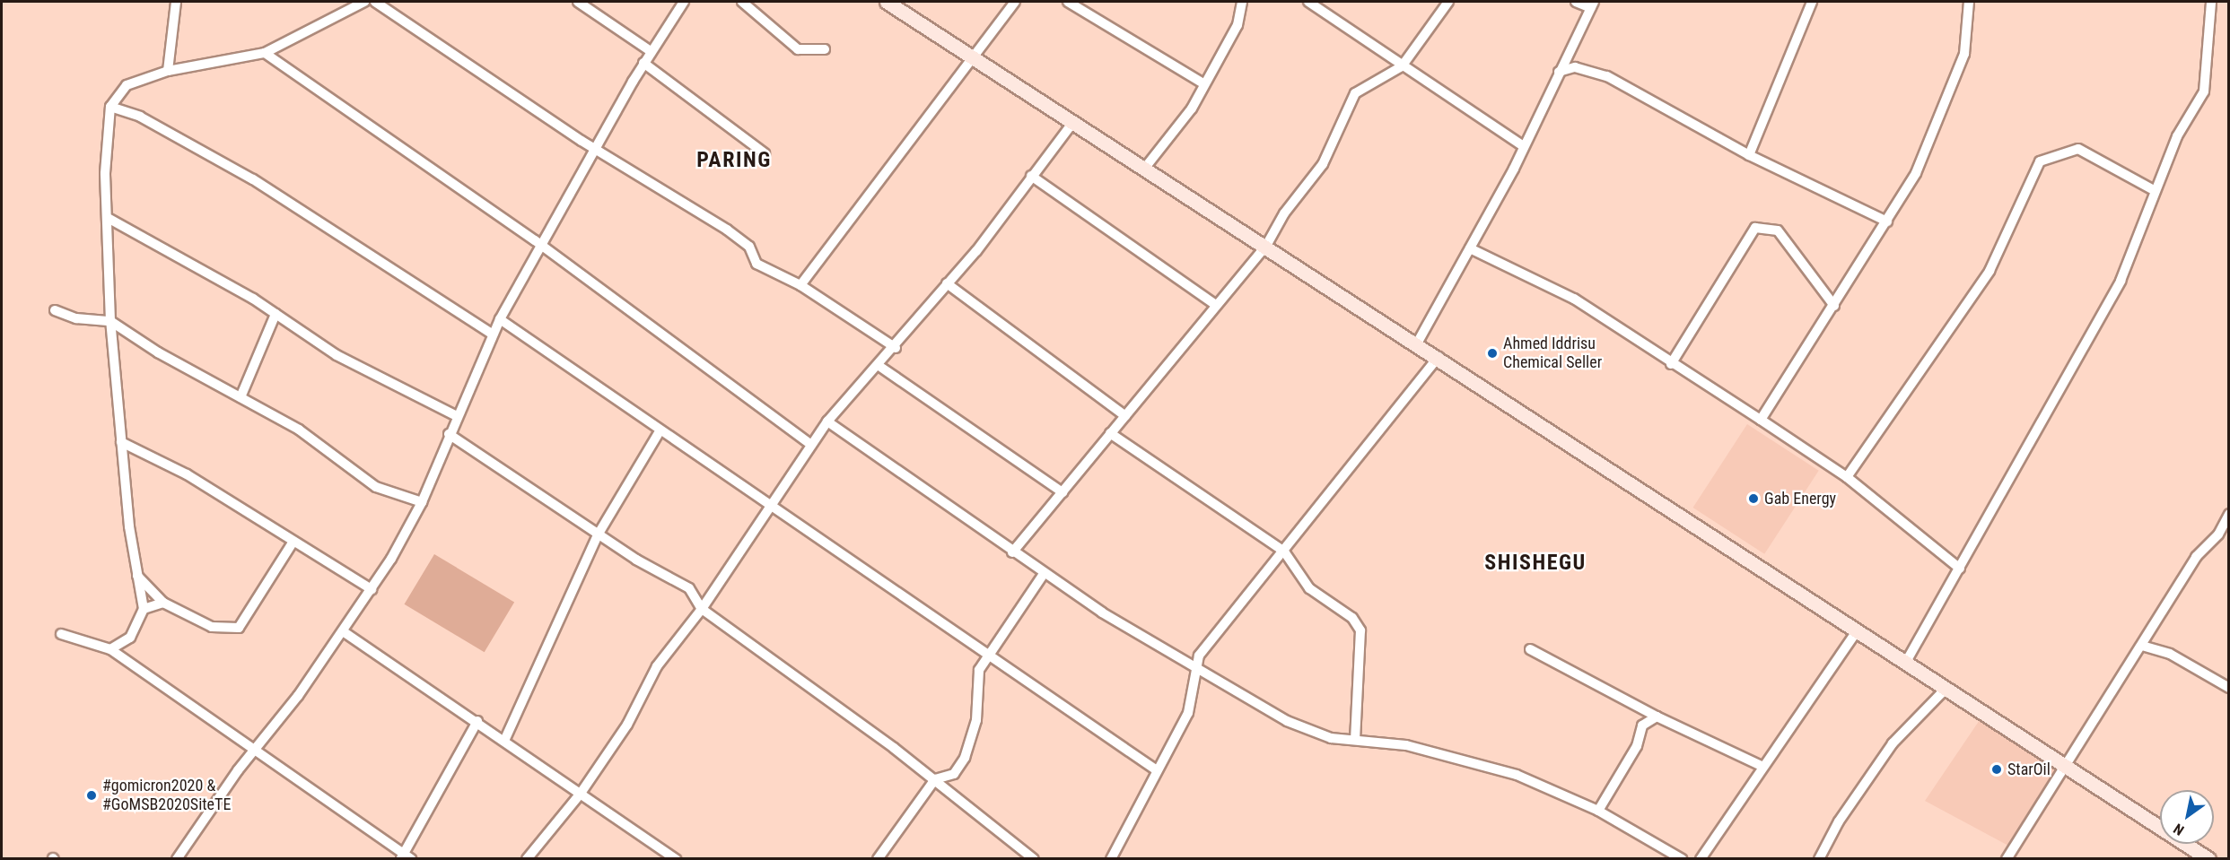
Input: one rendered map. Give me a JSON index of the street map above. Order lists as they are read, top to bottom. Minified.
{"districts":["PARING","SHISHEGU"],"places":["Ahmed Iddrisu Chemical Seller","Gab Energy","StarOil","#gomicron2020 & #GoMSB2020SiteTE"],"north":"bottom left"}
